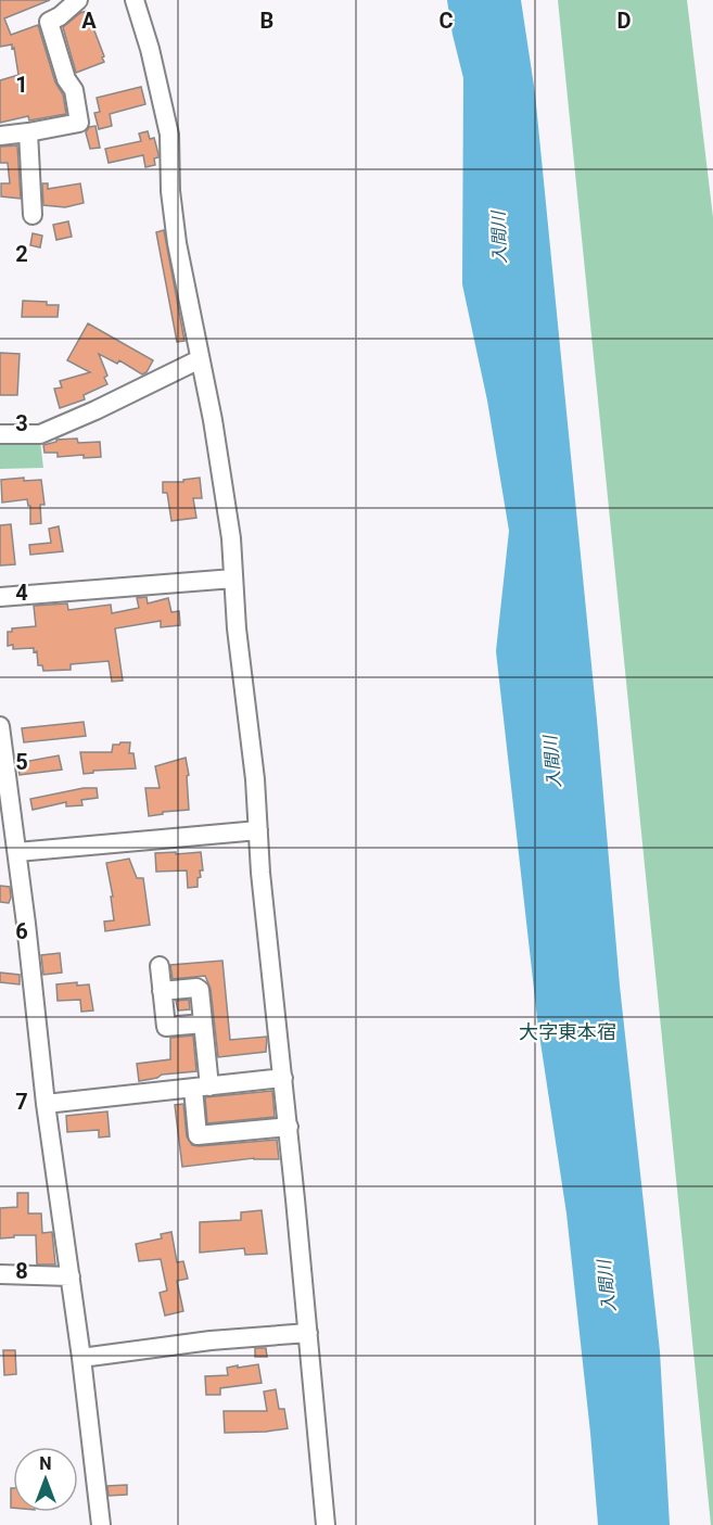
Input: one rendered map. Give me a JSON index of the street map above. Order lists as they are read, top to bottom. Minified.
{"districts":["大字東本宿"],"water":["入間川"],"north":"top","grid":{"columns":["A","B","C","D"],"rows":["1","2","3","4","5","6","7","8"]}}
